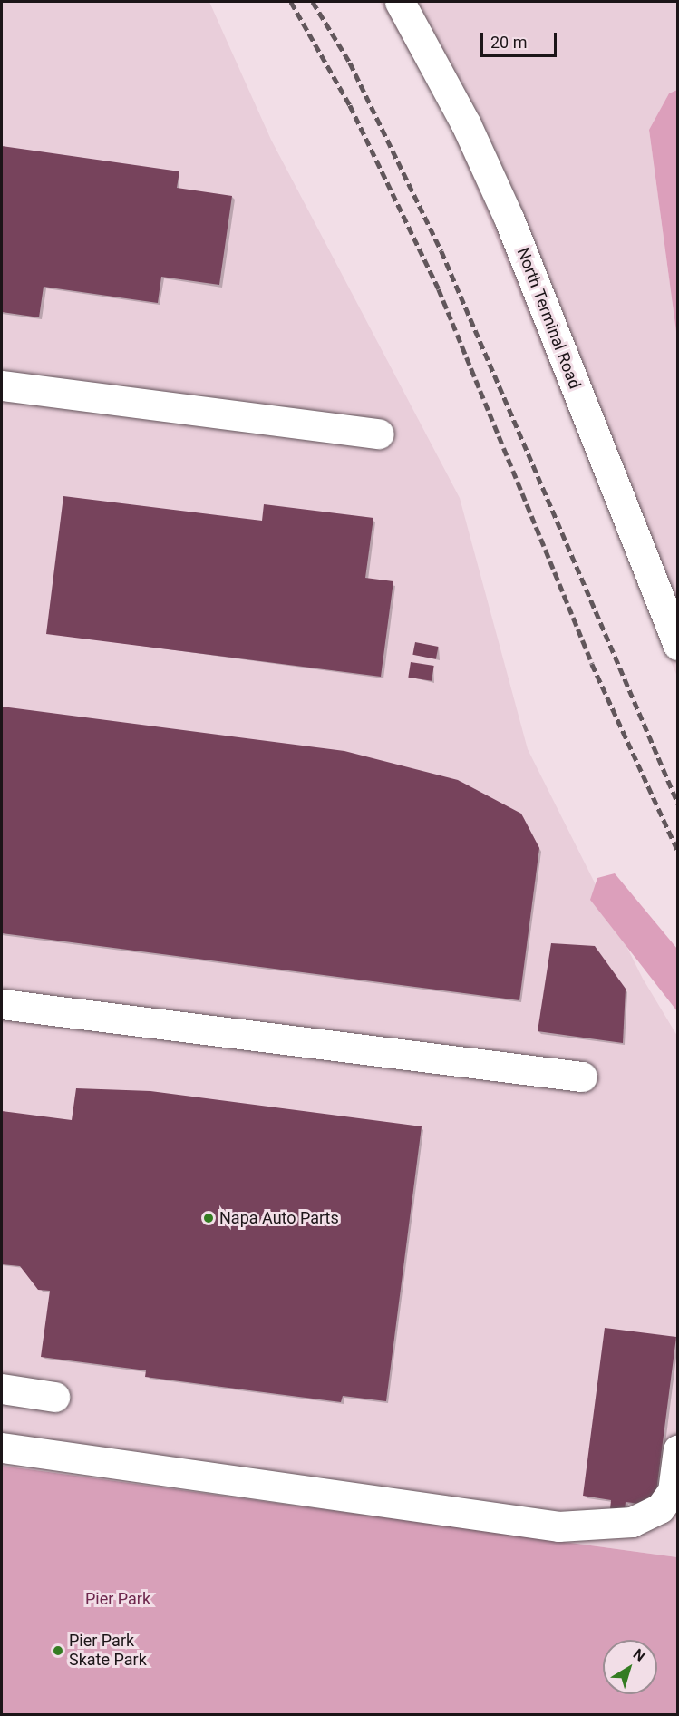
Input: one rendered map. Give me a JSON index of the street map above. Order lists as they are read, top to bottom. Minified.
{"streets":{"street":["North Terminal Road"]},"parks":["Pier Park"],"places":["Napa Auto Parts","Pier Park Skate Park"],"scale_bar":"20 m","north":"top right"}
